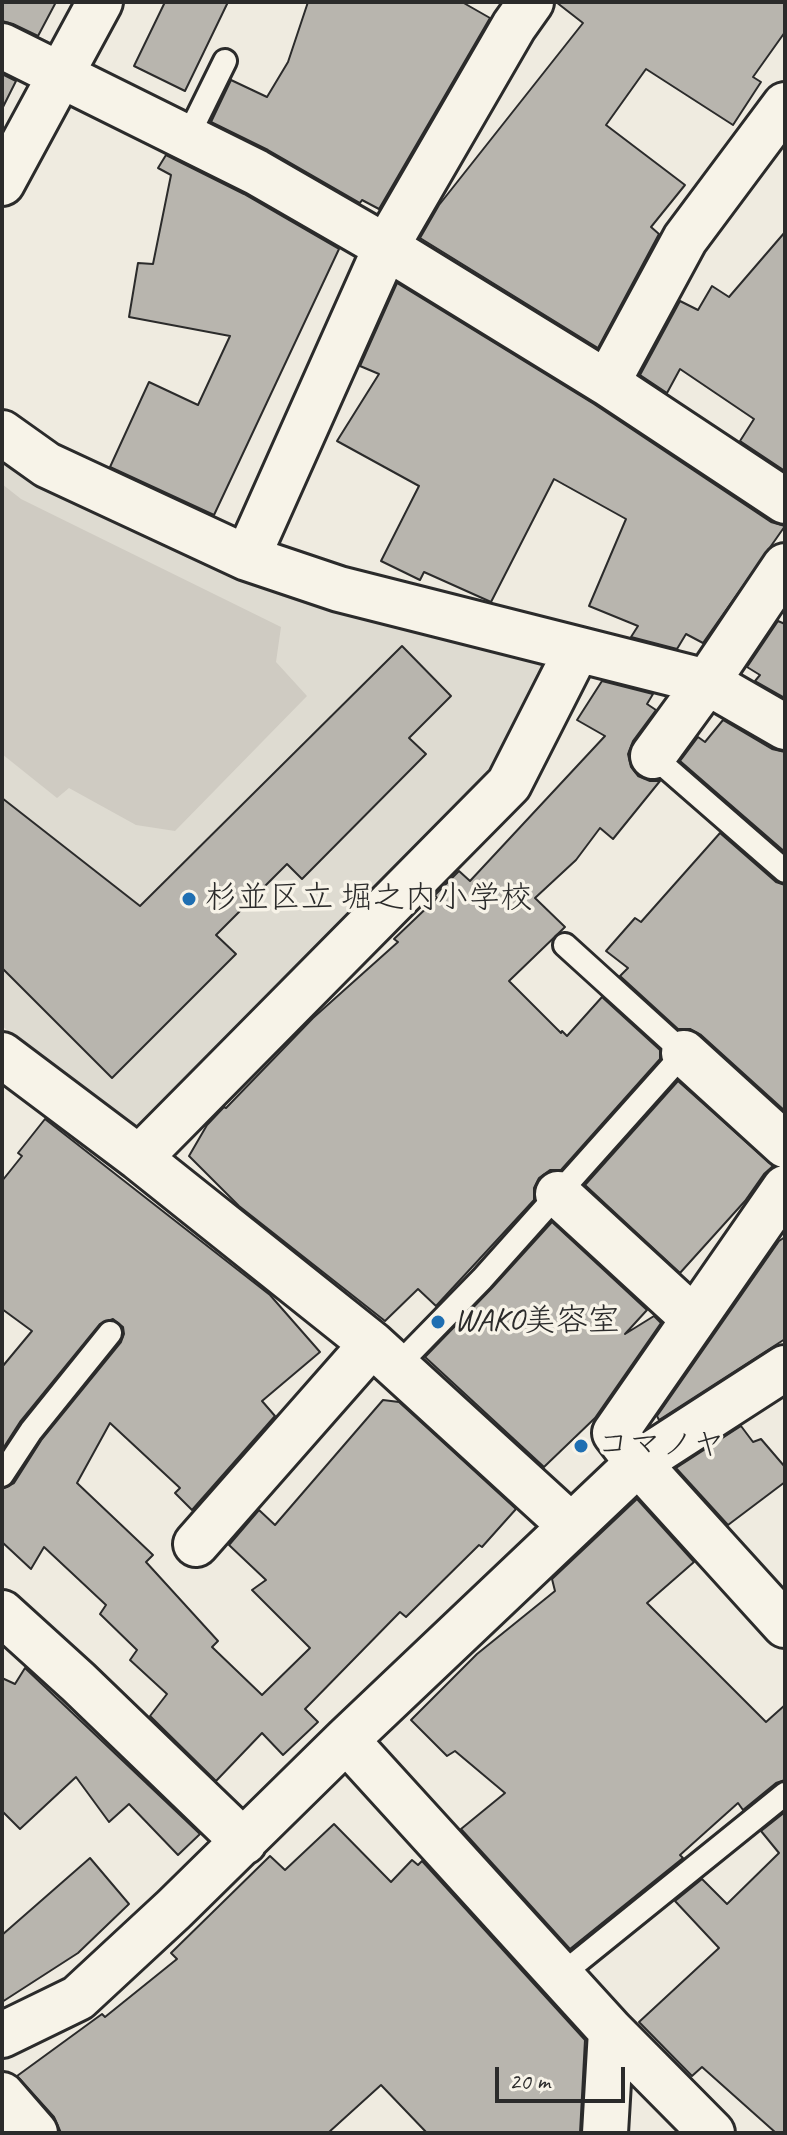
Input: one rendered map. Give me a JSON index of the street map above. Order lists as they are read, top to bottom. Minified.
{"places":["杉並区立 堀之内小学校","WAKO美容室","コマノヤ"],"scale_bar":"20 m"}
